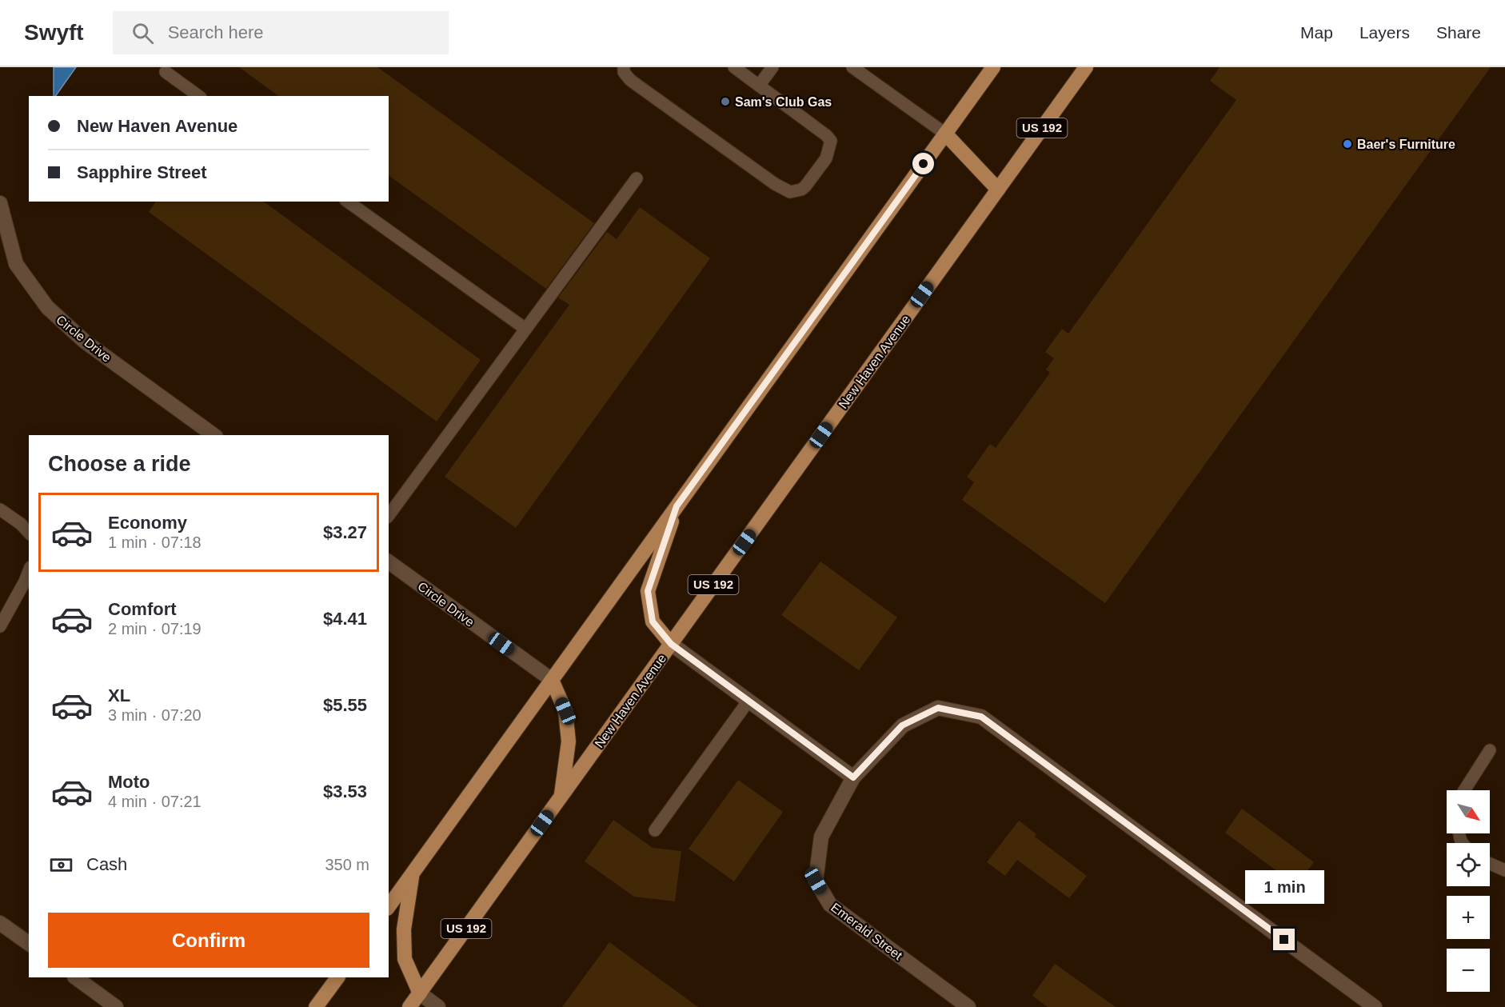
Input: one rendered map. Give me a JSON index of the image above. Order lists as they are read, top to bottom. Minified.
{"streets":{"main road":["US 192","New Haven Avenue"],"street":["Circle Drive","Emerald Street"]},"places":["Sam's Club Gas","Baer's Furniture"],"north":"bottom right","page":{"header":"Swyft","search":"Search here","nav":["Map","Layers","Share"],"banner":["New Haven Avenue","Sapphire Street"],"heading":"Choose a ride","list":[{"name":"Economy","note":"1 min · 07:18","value":"$3.27"},{"name":"Comfort","note":"2 min · 07:19","value":"$4.41"},{"name":"XL","note":"3 min · 07:20","value":"$5.55"},{"name":"Moto","note":"4 min · 07:21","value":"$3.53"}],"map_buttons":["+","−"],"pay":["Cash","350 m"],"bubble":"1 min","buttons":"Confirm"}}
